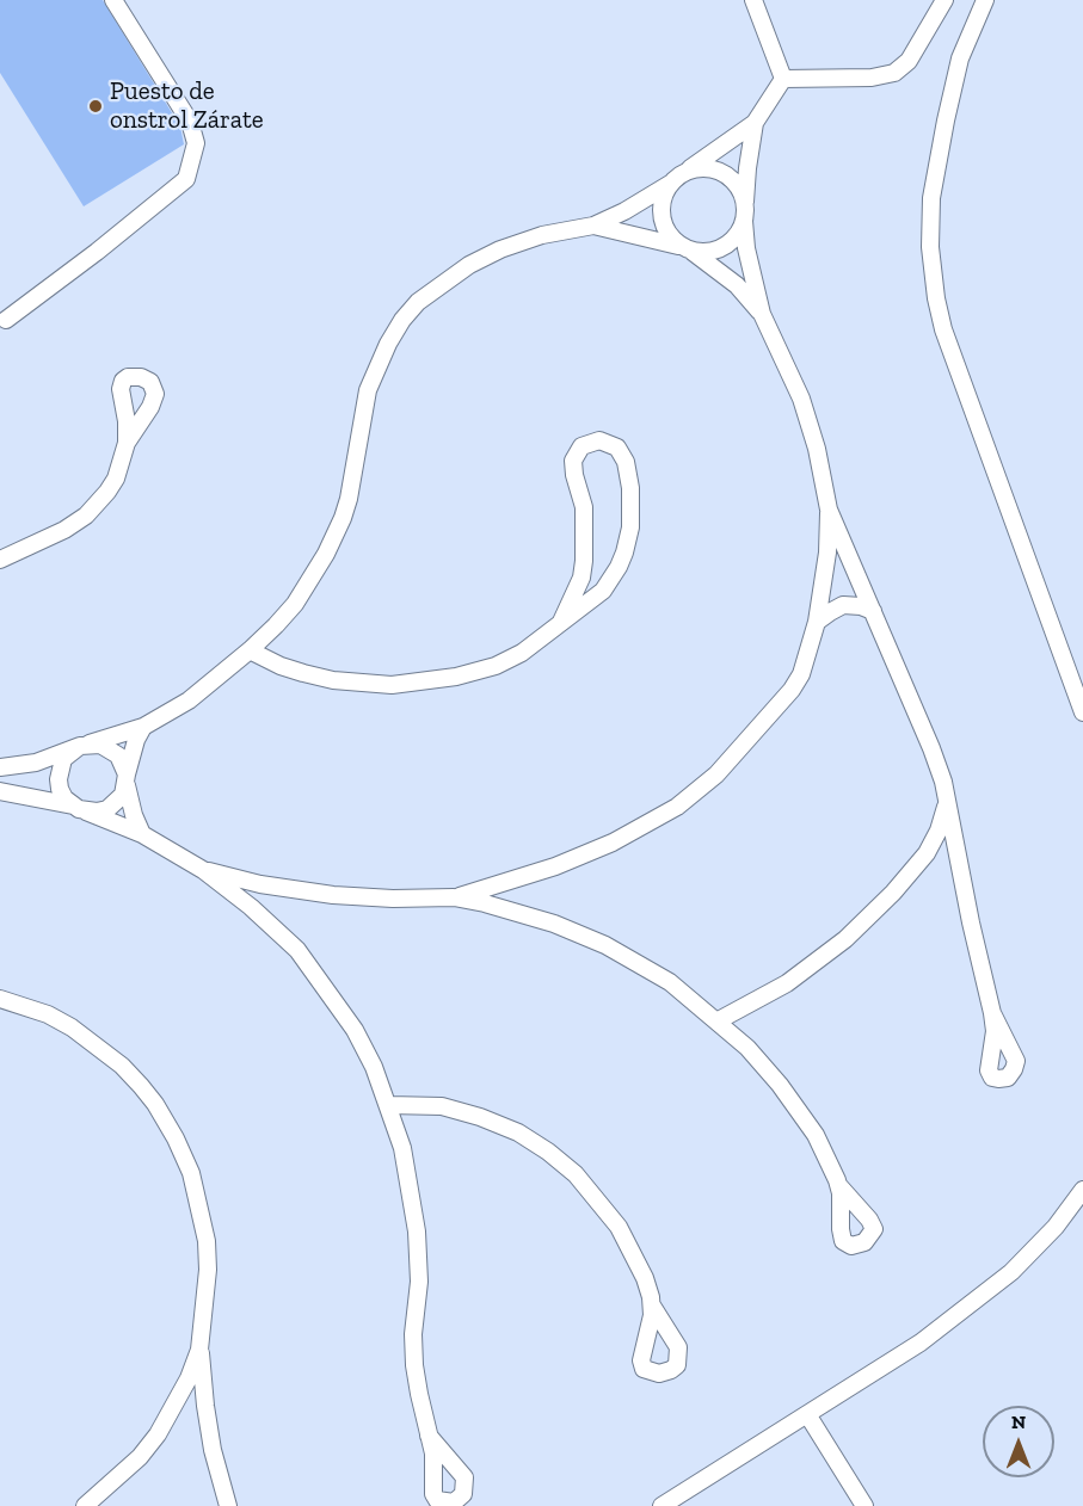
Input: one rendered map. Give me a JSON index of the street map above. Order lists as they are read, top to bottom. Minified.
{"places":["Puesto de onstrol Zárate"],"north":"top"}
